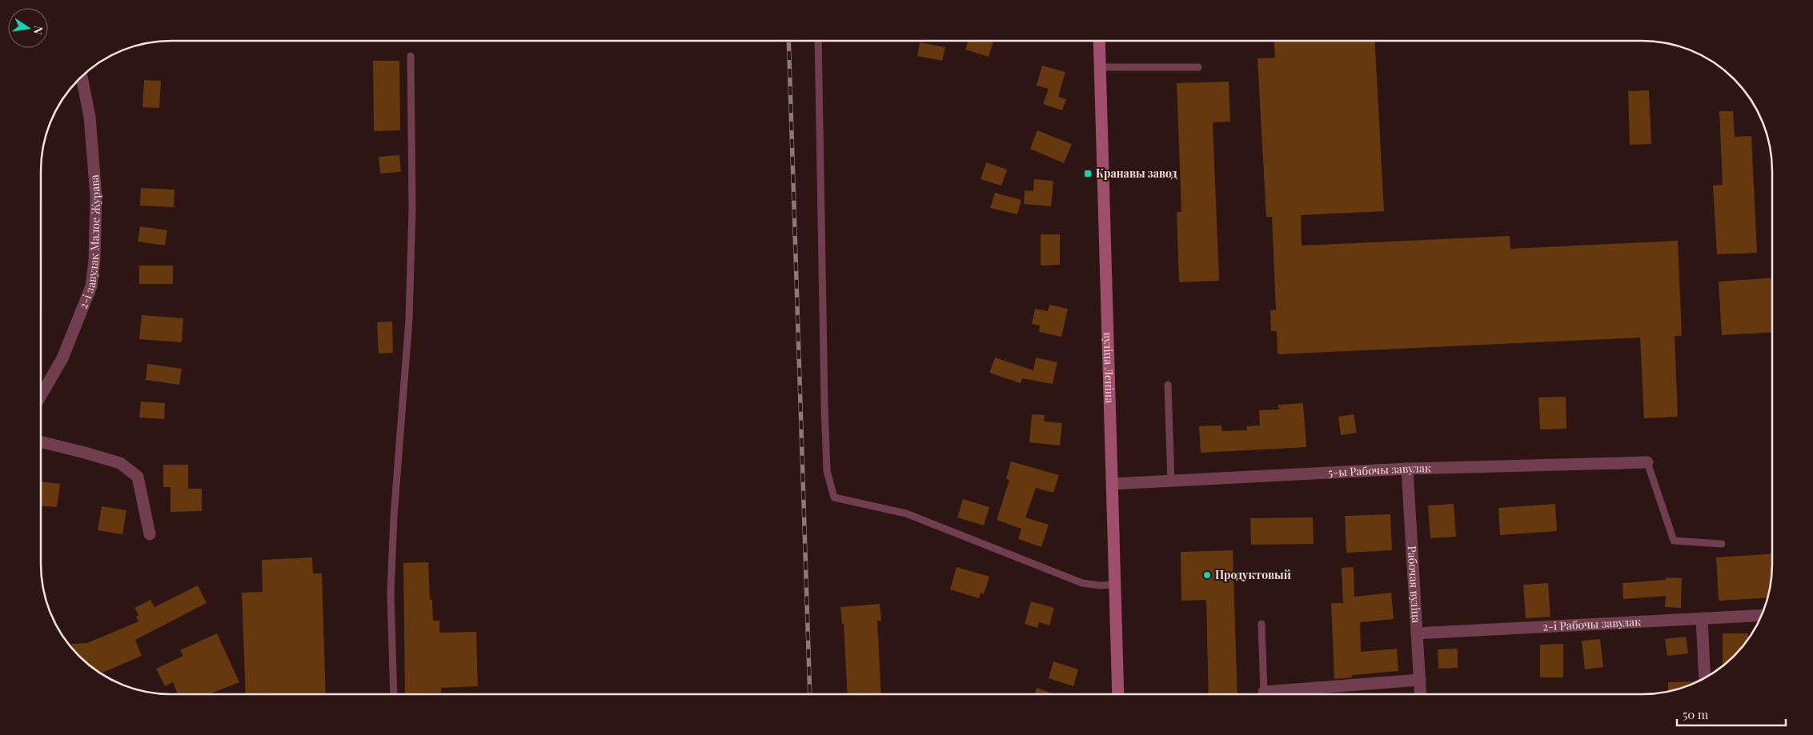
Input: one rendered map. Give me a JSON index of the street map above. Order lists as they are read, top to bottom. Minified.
{"streets":{"main road":["вуліца Леніна"],"street":["2-і завулак Малое Журава","5-ы Рабочы завулак","Рабочая вуліца","2-і Рабочы завулак"]},"crossings":[["вуліца Леніна","5-ы Рабочы завулак"],["5-ы Рабочы завулак","Рабочая вуліца"],["Рабочая вуліца","2-і Рабочы завулак"]],"places":{"transit":["Кранавы завод"],"other":["Продуктовый"]},"scale_bar":"50 m","north":"right"}
